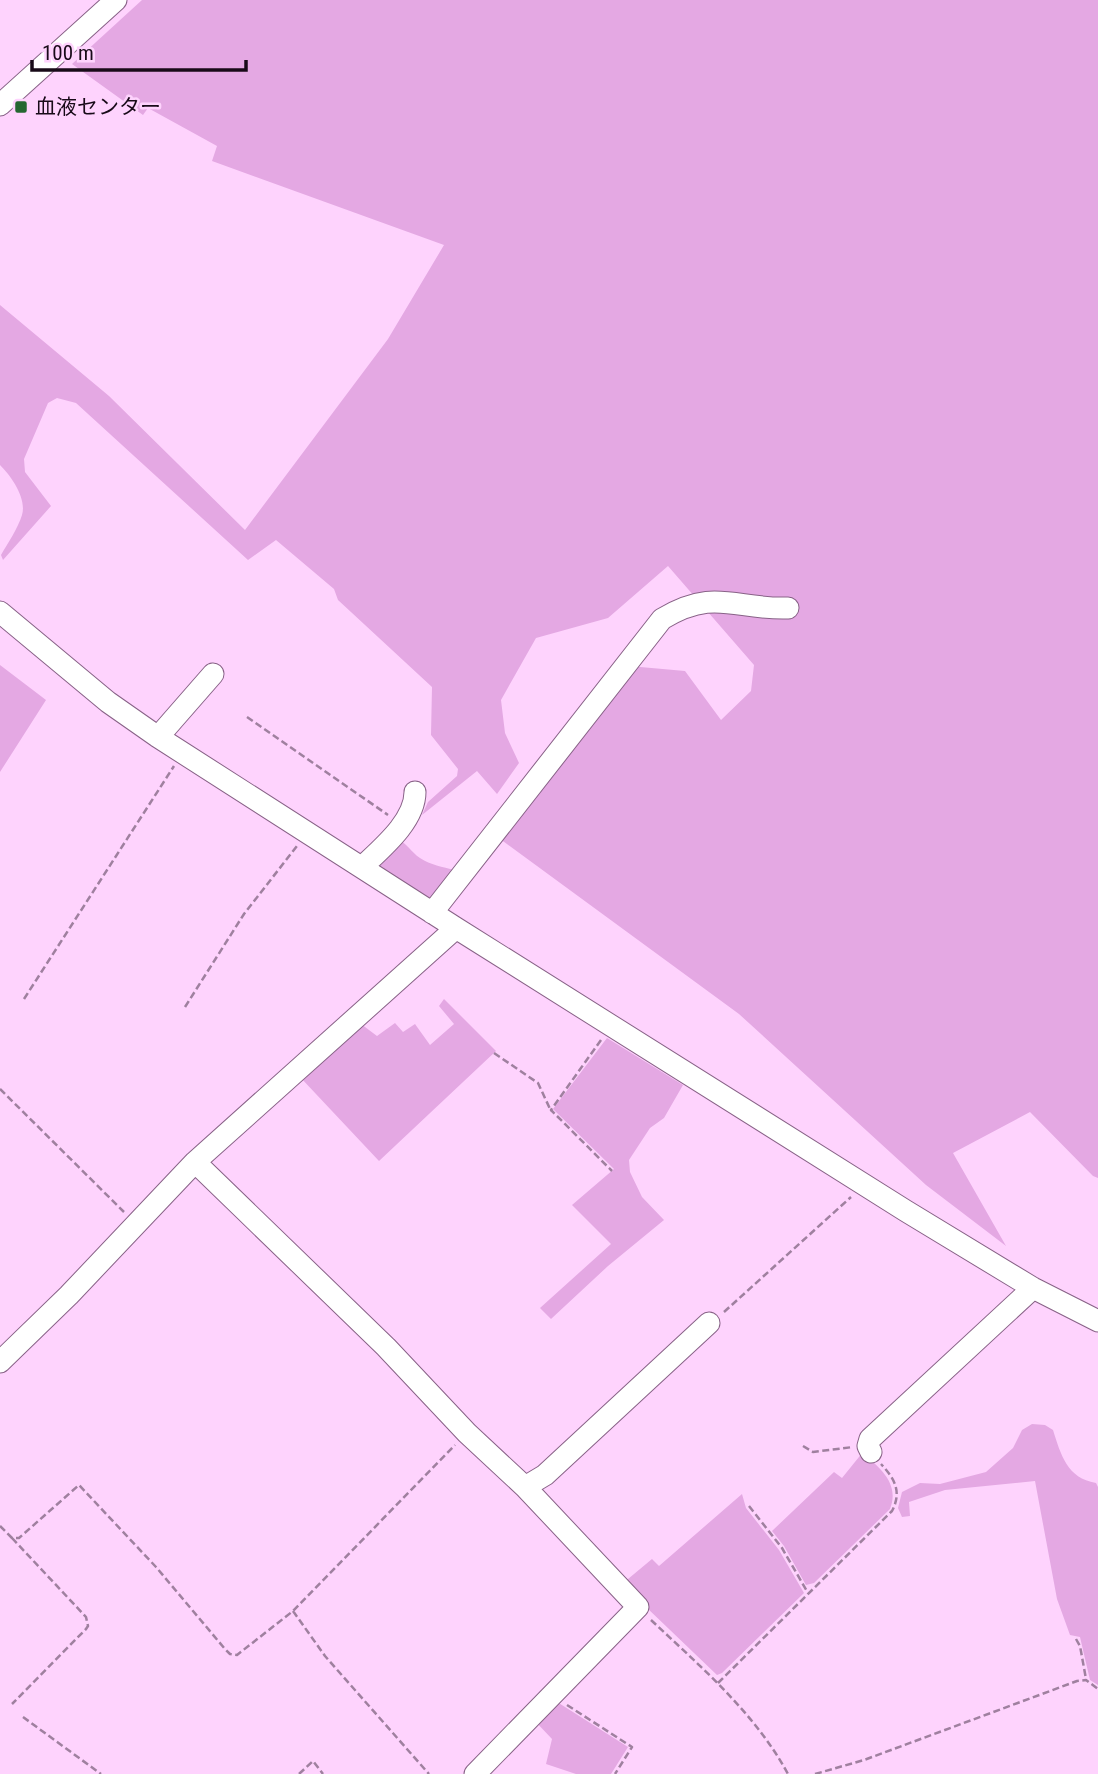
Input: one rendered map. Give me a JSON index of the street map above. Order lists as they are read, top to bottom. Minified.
{"places":{"transit":["血液センター"]},"scale_bar":"100 m"}
